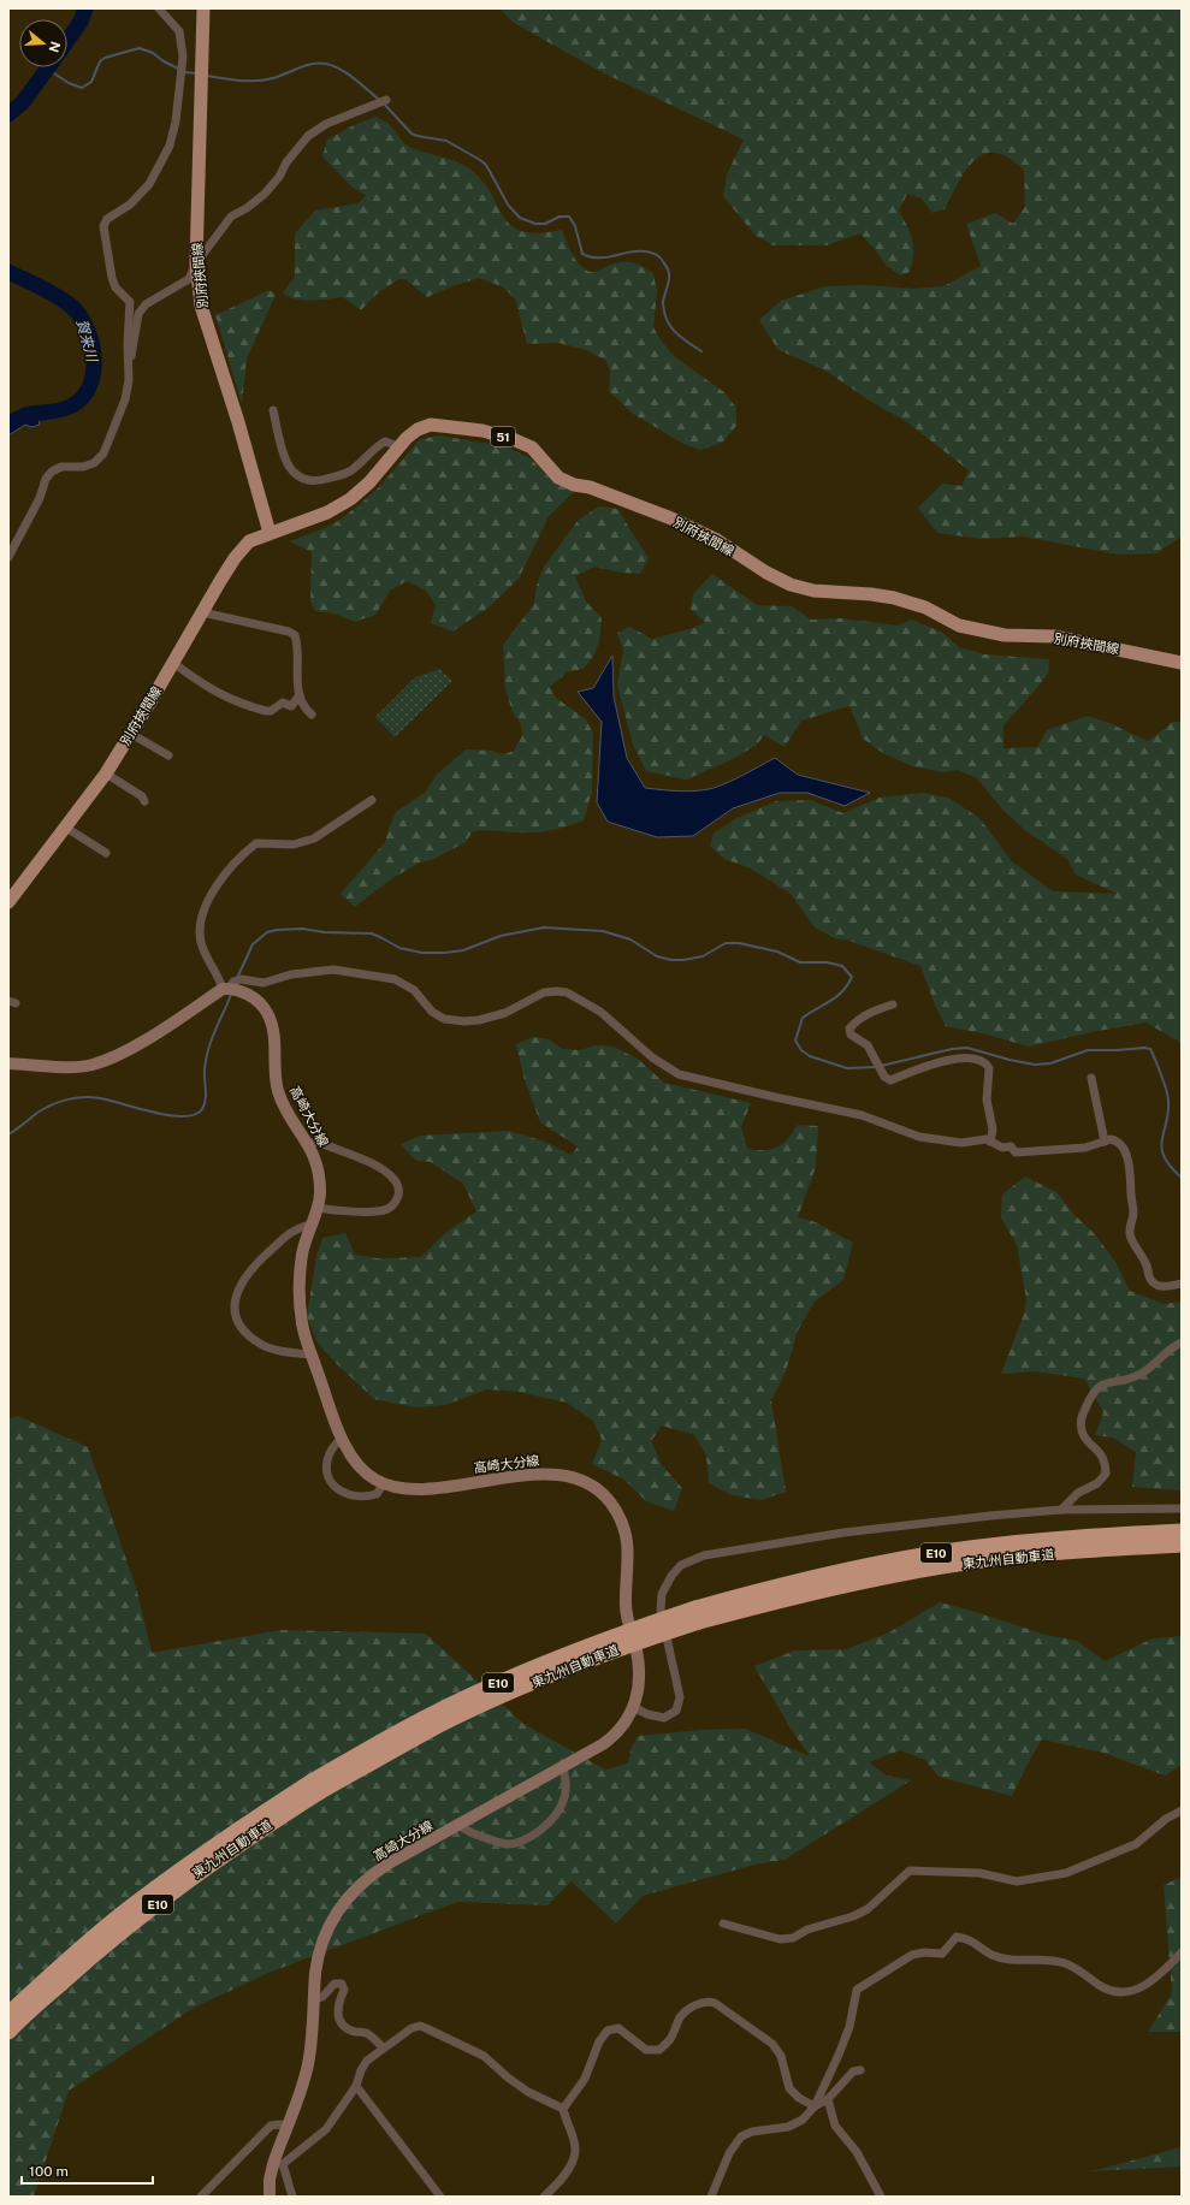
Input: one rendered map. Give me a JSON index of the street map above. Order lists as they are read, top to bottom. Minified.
{"streets":{"highway":["E10","東九州自動車道"],"main road":["別府挾間線","51","高崎大分線"]},"water":["賀来川"],"scale_bar":"100 m","north":"right"}
